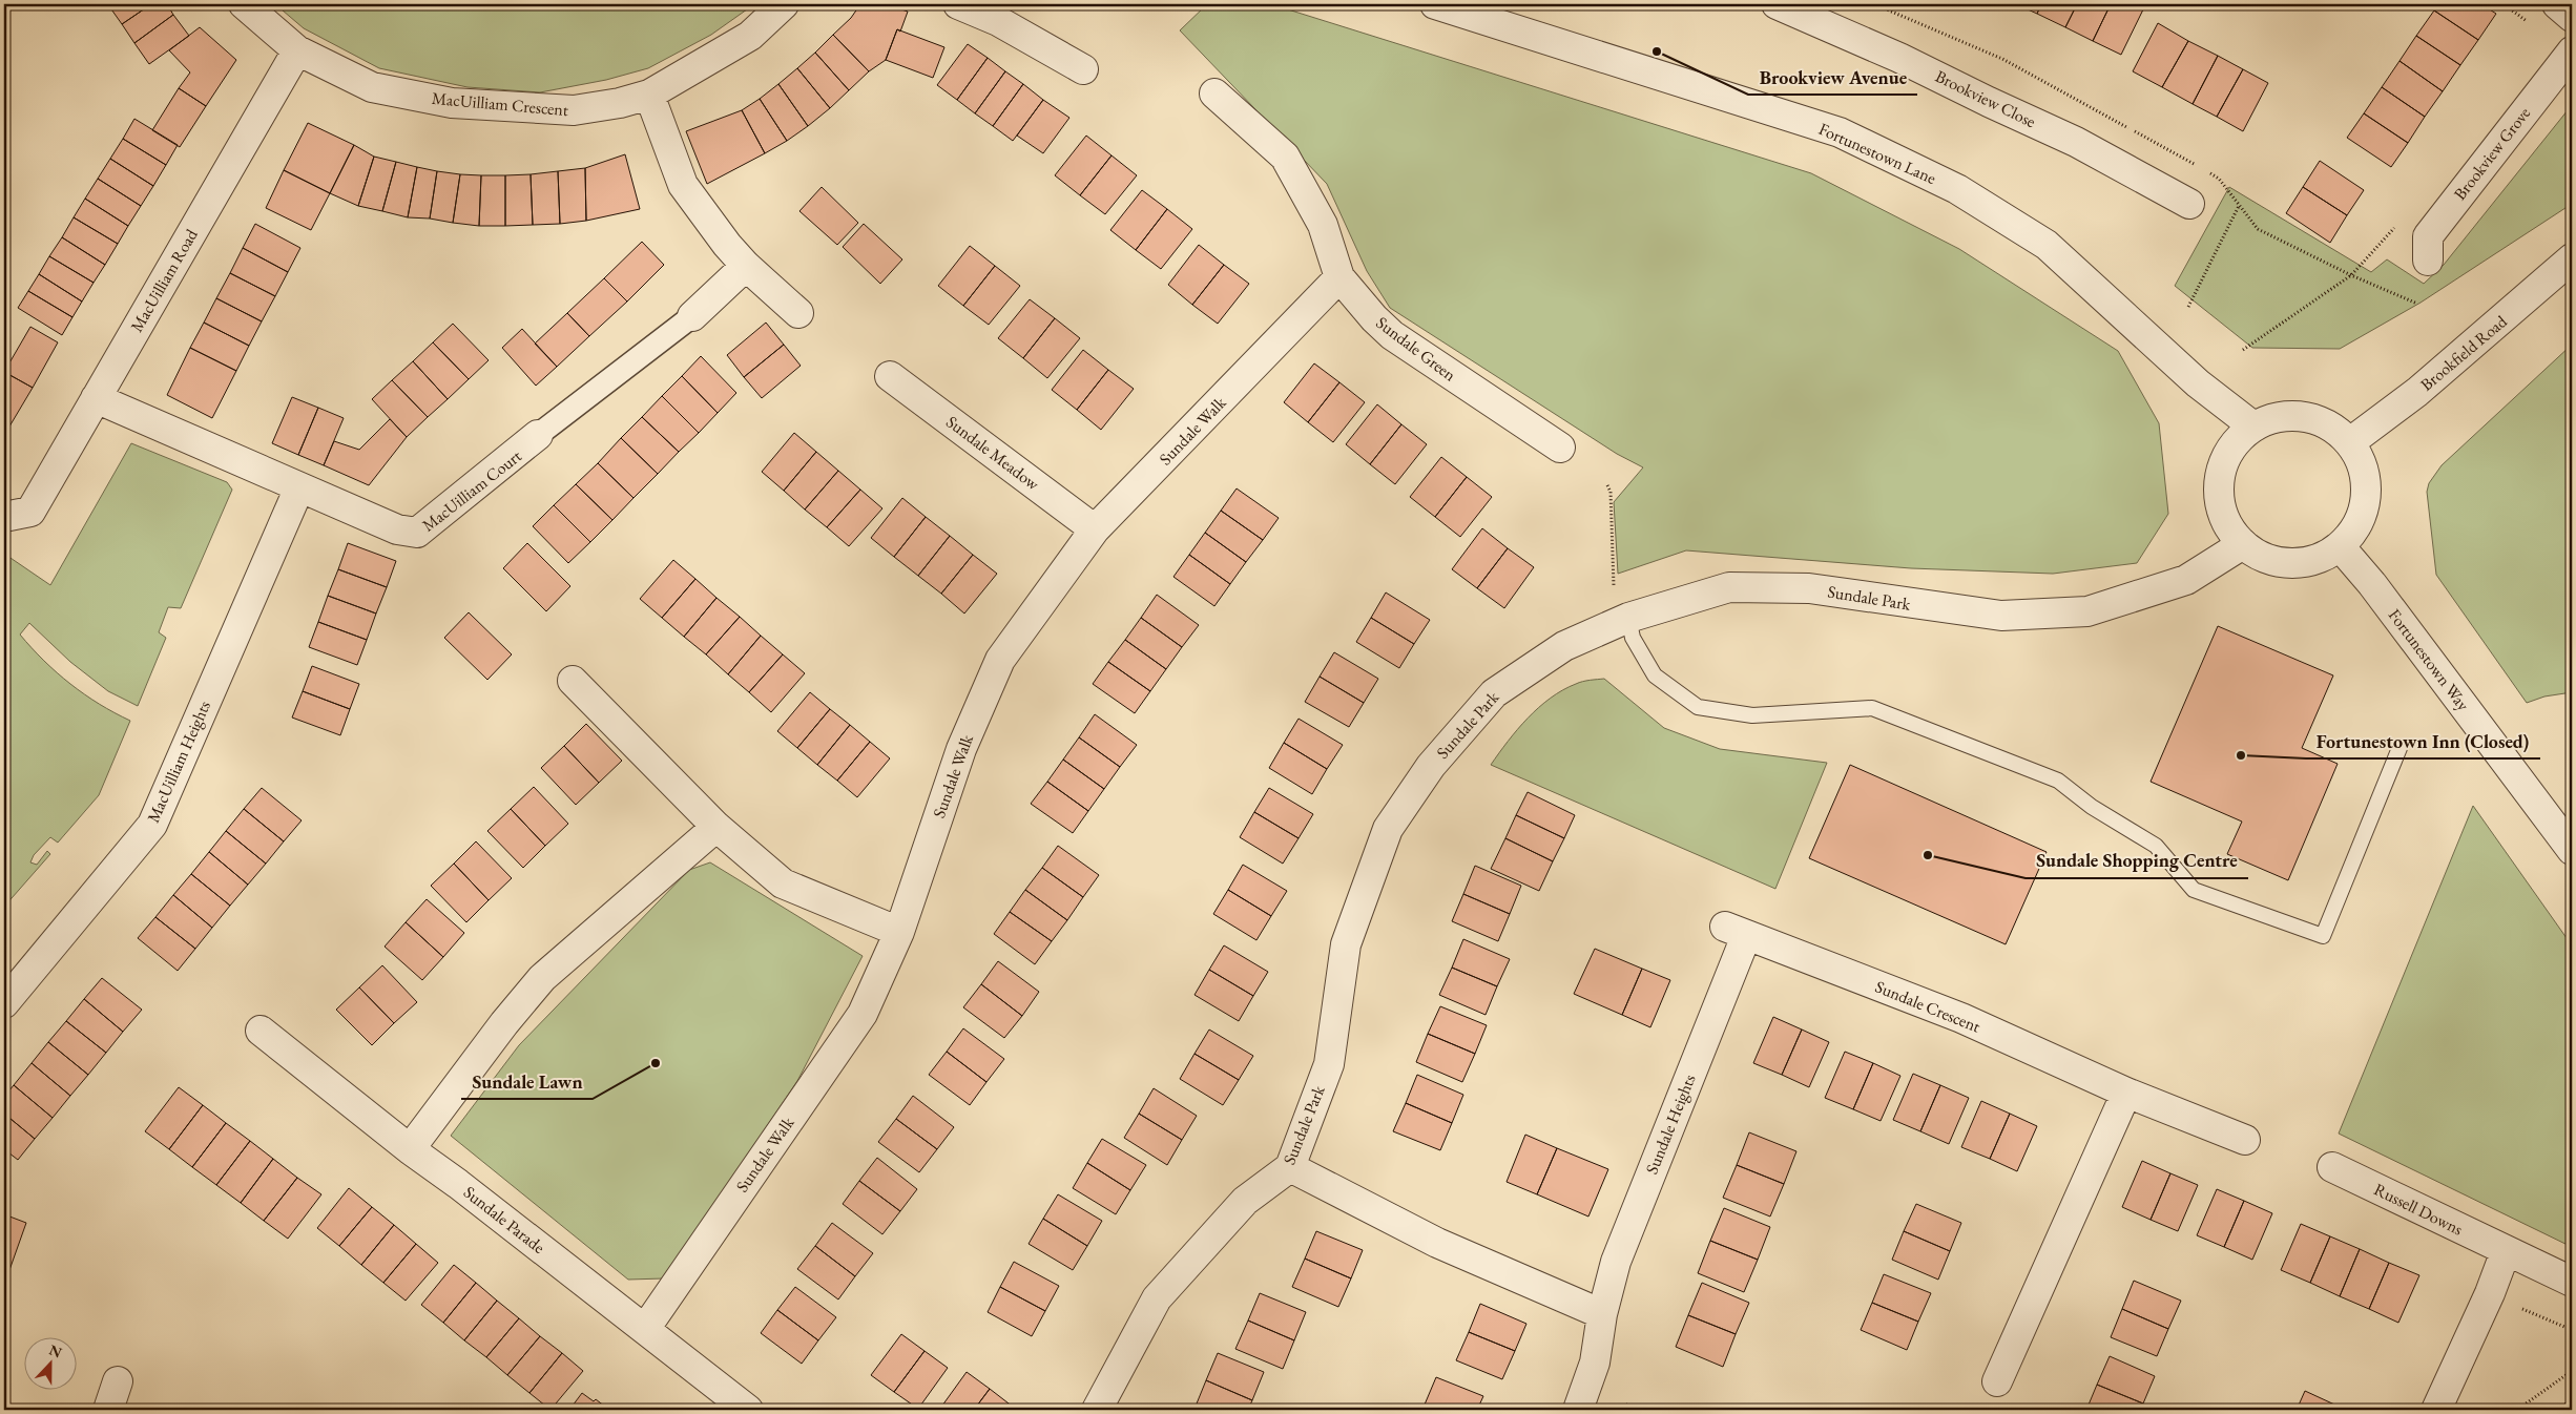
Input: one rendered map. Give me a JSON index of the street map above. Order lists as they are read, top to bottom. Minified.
{"streets":{"street":["Brookview Close","MacUilliam Crescent","Fortunestown Lane","Brookview Grove","MacUilliam Road","Sundale Green","Brookfield Road","Sundale Walk","Sundale Meadow","MacUilliam Court","Sundale Park","Fortunestown Way","MacUilliam Heights","Sundale Crescent","Sundale Heights","Russell Downs","Sundale Parade"]},"crossings":[["MacUilliam Crescent","MacUilliam Road"],["Fortunestown Lane","Brookfield Road"],["Fortunestown Lane","Sundale Park"],["Fortunestown Lane","Fortunestown Way"],["MacUilliam Road","MacUilliam Court"],["Sundale Green","Sundale Walk"],["Brookfield Road","Sundale Park"],["Brookfield Road","Fortunestown Way"],["Sundale Walk","Sundale Meadow"],["Sundale Walk","Sundale Parade"],["MacUilliam Court","MacUilliam Heights"],["Sundale Park","Fortunestown Way"],["Sundale Crescent","Sundale Heights"]],"places":["Brookview Avenue","Fortunestown Inn (Closed)","Sundale Shopping Centre","Sundale Lawn"],"north":"top"}
